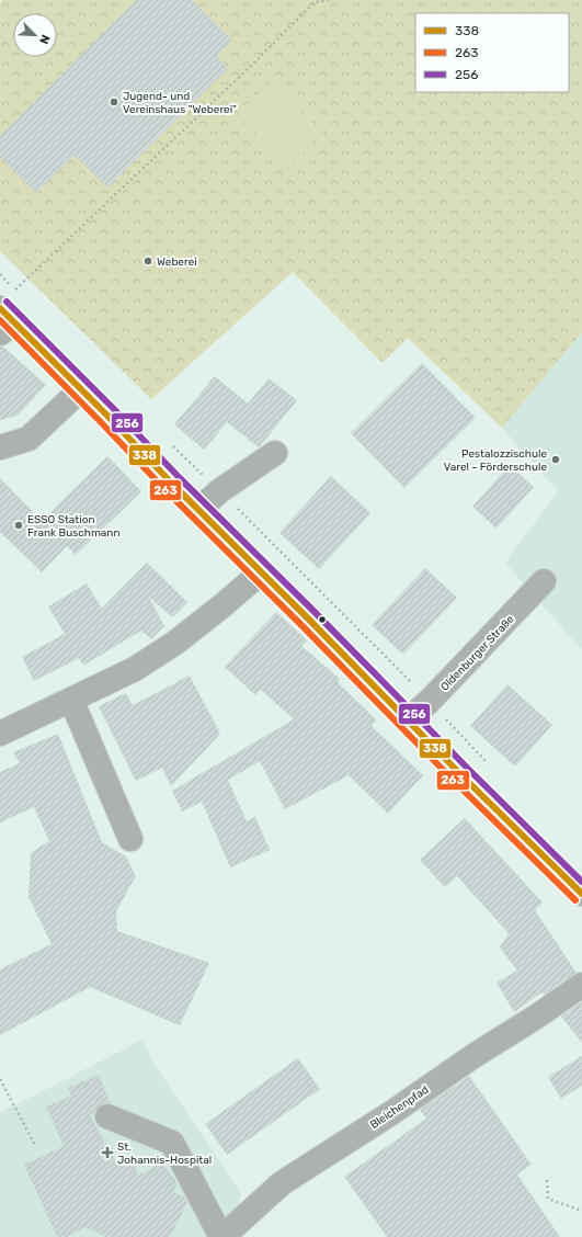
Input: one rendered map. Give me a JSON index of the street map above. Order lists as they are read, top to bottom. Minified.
{"streets":{"street":["Oldenburger Straße","Bleichenpfad"]},"places":{"other":["Jugend- und Vereinshaus \"Weberei\"","Weberei","Pestalozzischule Varel - Förderschule","ESSO Station Frank Buschmann"],"health":["St. Johannis-Hospital"]},"lines":["transit line 256","transit line 338","transit line 263"],"legend":["338","263","256"],"north":"bottom right"}
